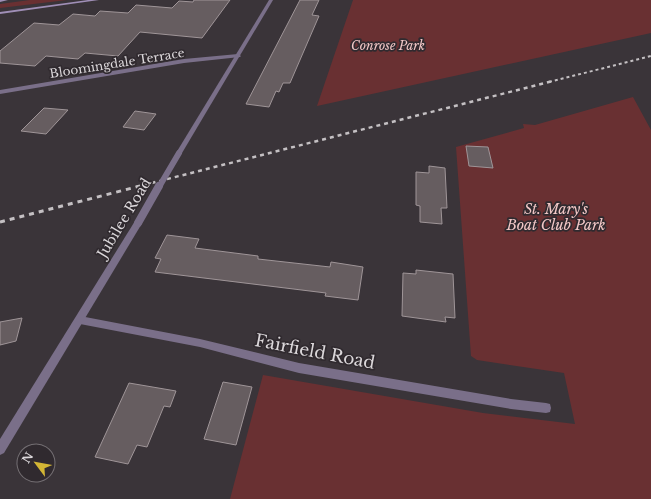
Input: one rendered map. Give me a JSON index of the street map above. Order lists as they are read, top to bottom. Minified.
{"streets":{"street":["Bloomingdale Terrace","Jubilee Road","Fairfield Road"]},"crossings":[["Bloomingdale Terrace","Jubilee Road"],["Jubilee Road","Fairfield Road"]],"parks":["Conrose Park","St. Mary's Boat Club Park"],"north":"top left"}
